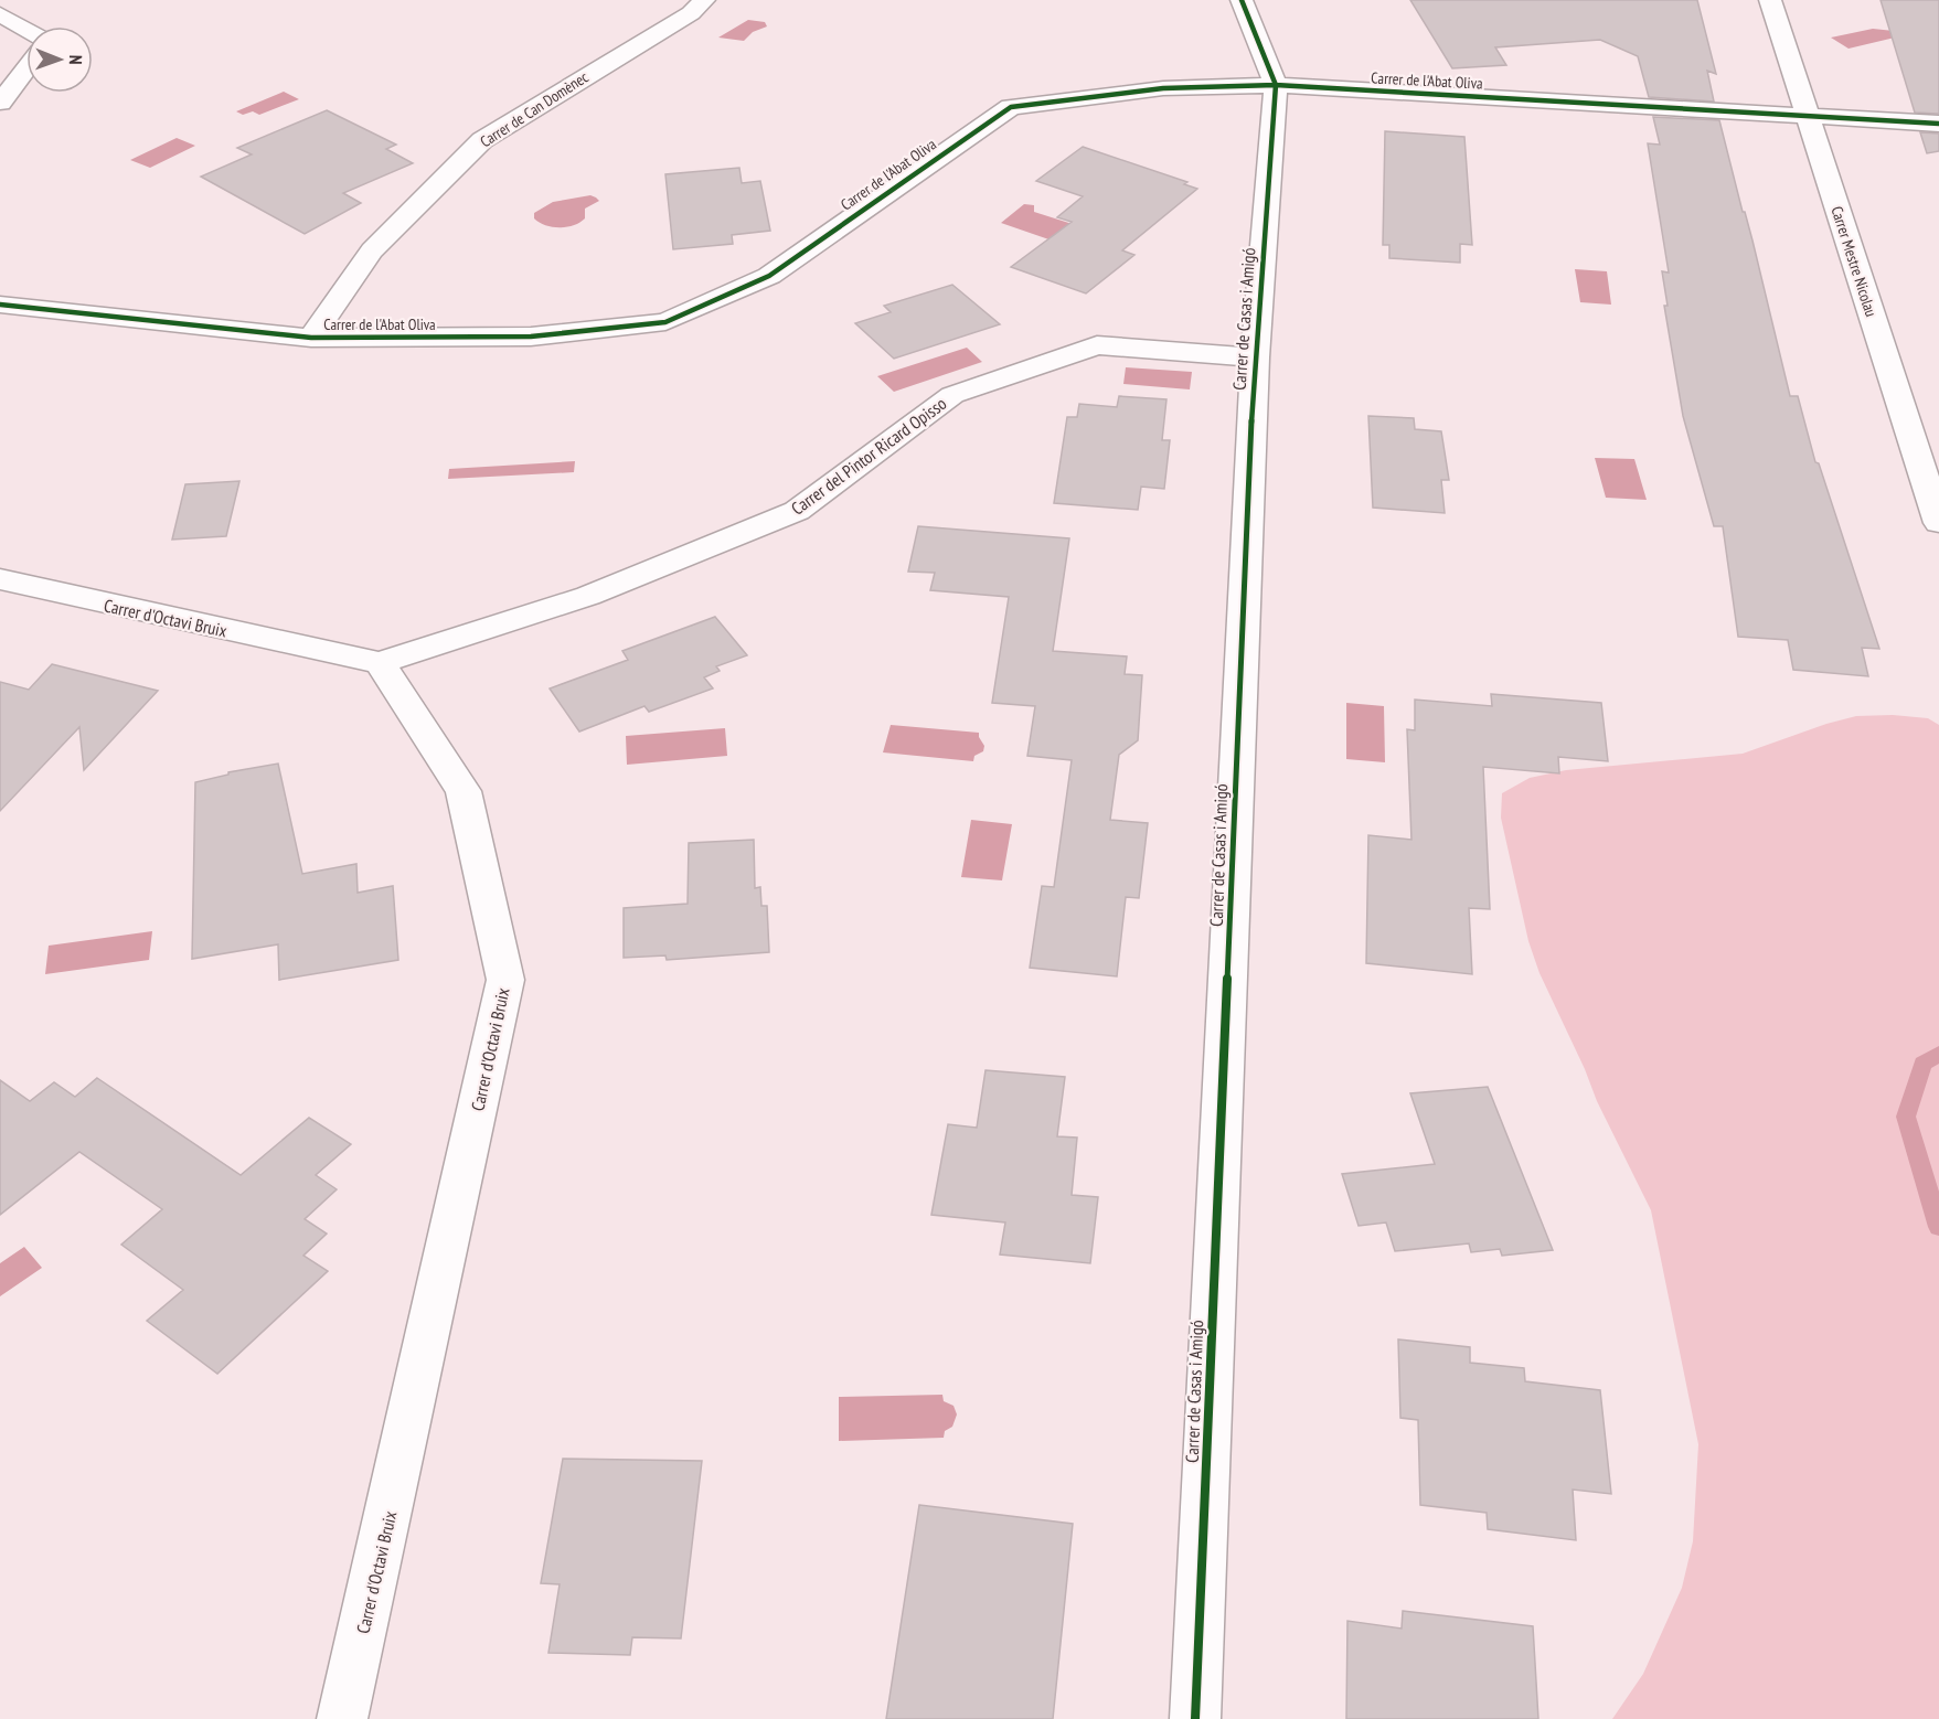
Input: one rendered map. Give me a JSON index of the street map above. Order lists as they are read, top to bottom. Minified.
{"streets":{"street":["Carrer de l'Abat Oliva","Carrer de Can Domènec","Carrer Mestre Nicolau","Carrer de Casas i Amigó","Carrer del Pintor Ricard Opisso","Carrer d'Octavi Bruix"]},"crossings":[["Carrer de l'Abat Oliva","Carrer de Can Domènec"],["Carrer de l'Abat Oliva","Carrer Mestre Nicolau"],["Carrer de l'Abat Oliva","Carrer de Casas i Amigó"],["Carrer de Casas i Amigó","Carrer del Pintor Ricard Opisso"],["Carrer del Pintor Ricard Opisso","Carrer d'Octavi Bruix"]],"north":"right"}
